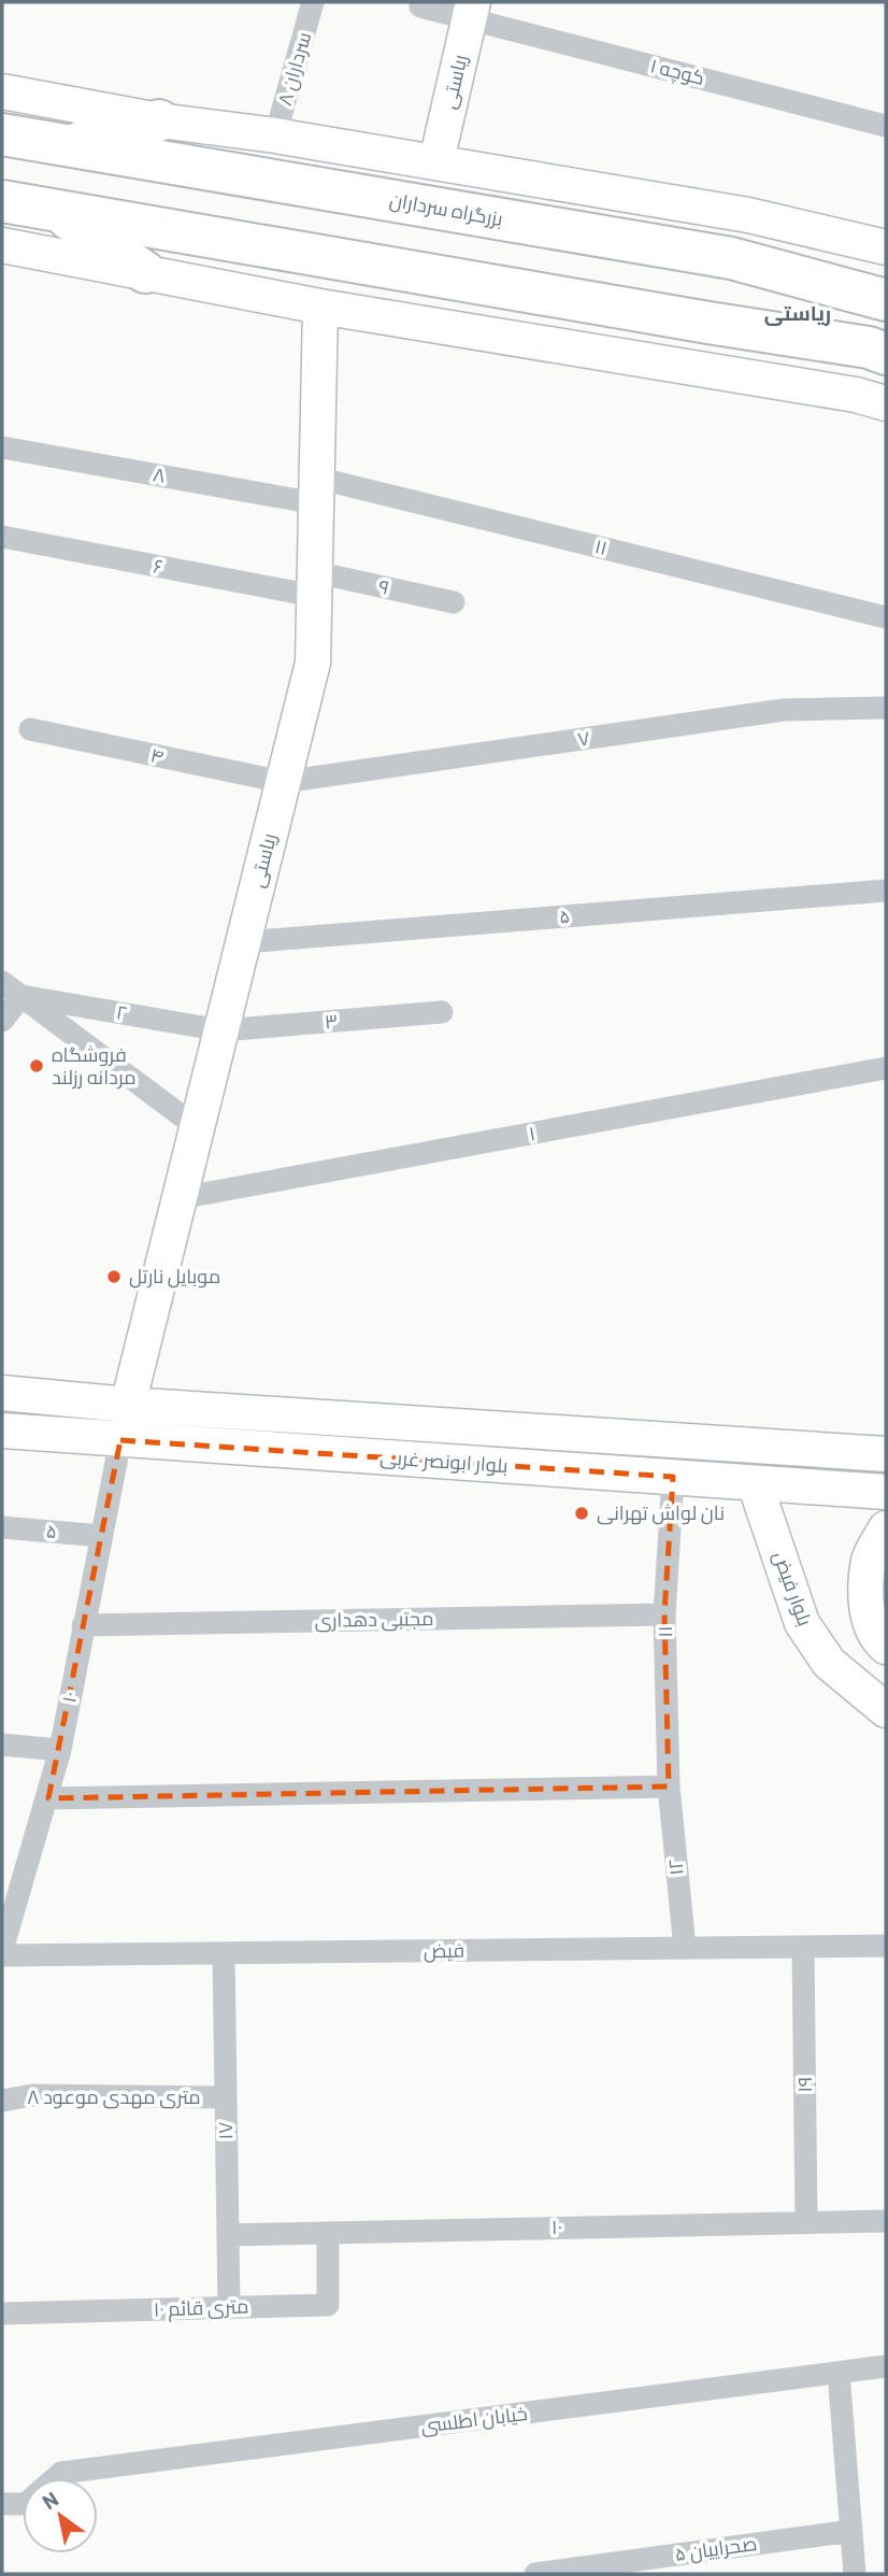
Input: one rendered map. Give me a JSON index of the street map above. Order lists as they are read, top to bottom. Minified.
{"streets":{"highway":["بزرگراه سرداران"],"main road":["ریاستی","بلوار ابونصر غربی","بلوار فیض"],"street":["سرداران ۸","کوچه ۱","۸","۱۱","۶","۹","۷","۴","۵","۲","۳","۱","مجتبی دهداری","۱۰","۱۲","فیض","۱۹","۸ متری مهدی موعود","۱۷","۱۰ متری قائم","خيابان اطلسى","۵ صحراییان"]},"crossings":[["کوچه ۱","ریاستی"],["ریاستی","۸"],["ریاستی","۱۱"],["ریاستی","۶"],["ریاستی","۹"],["ریاستی","۷"],["ریاستی","۴"],["ریاستی","۵"],["ریاستی","۲"],["ریاستی","۳"],["ریاستی","۱"],["ریاستی","بلوار ابونصر غربی"],["۸","۱۱"],["۱۱","بلوار ابونصر غربی"],["۱۱","مجتبی دهداری"],["۱۱","۱۲"],["۶","۹"],["۷","۴"],["۵","۱۰"],["۲","۳"],["بلوار ابونصر غربی","بلوار فیض"],["بلوار ابونصر غربی","۱۰"],["مجتبی دهداری","۱۰"],["۱۰","۱۹"],["۱۰","۱۷"],["۱۰","۱۰ متری قائم"],["۱۲","فیض"],["فیض","۱۹"],["فیض","۱۷"],["۸ متری مهدی موعود","۱۷"],["۱۷","۱۰ متری قائم"]],"districts":["ریاستی"],"places":["فروشگاه مردانه رزلند","موبایل نارتل","نان لواش تهرانی"],"north":"top left"}
